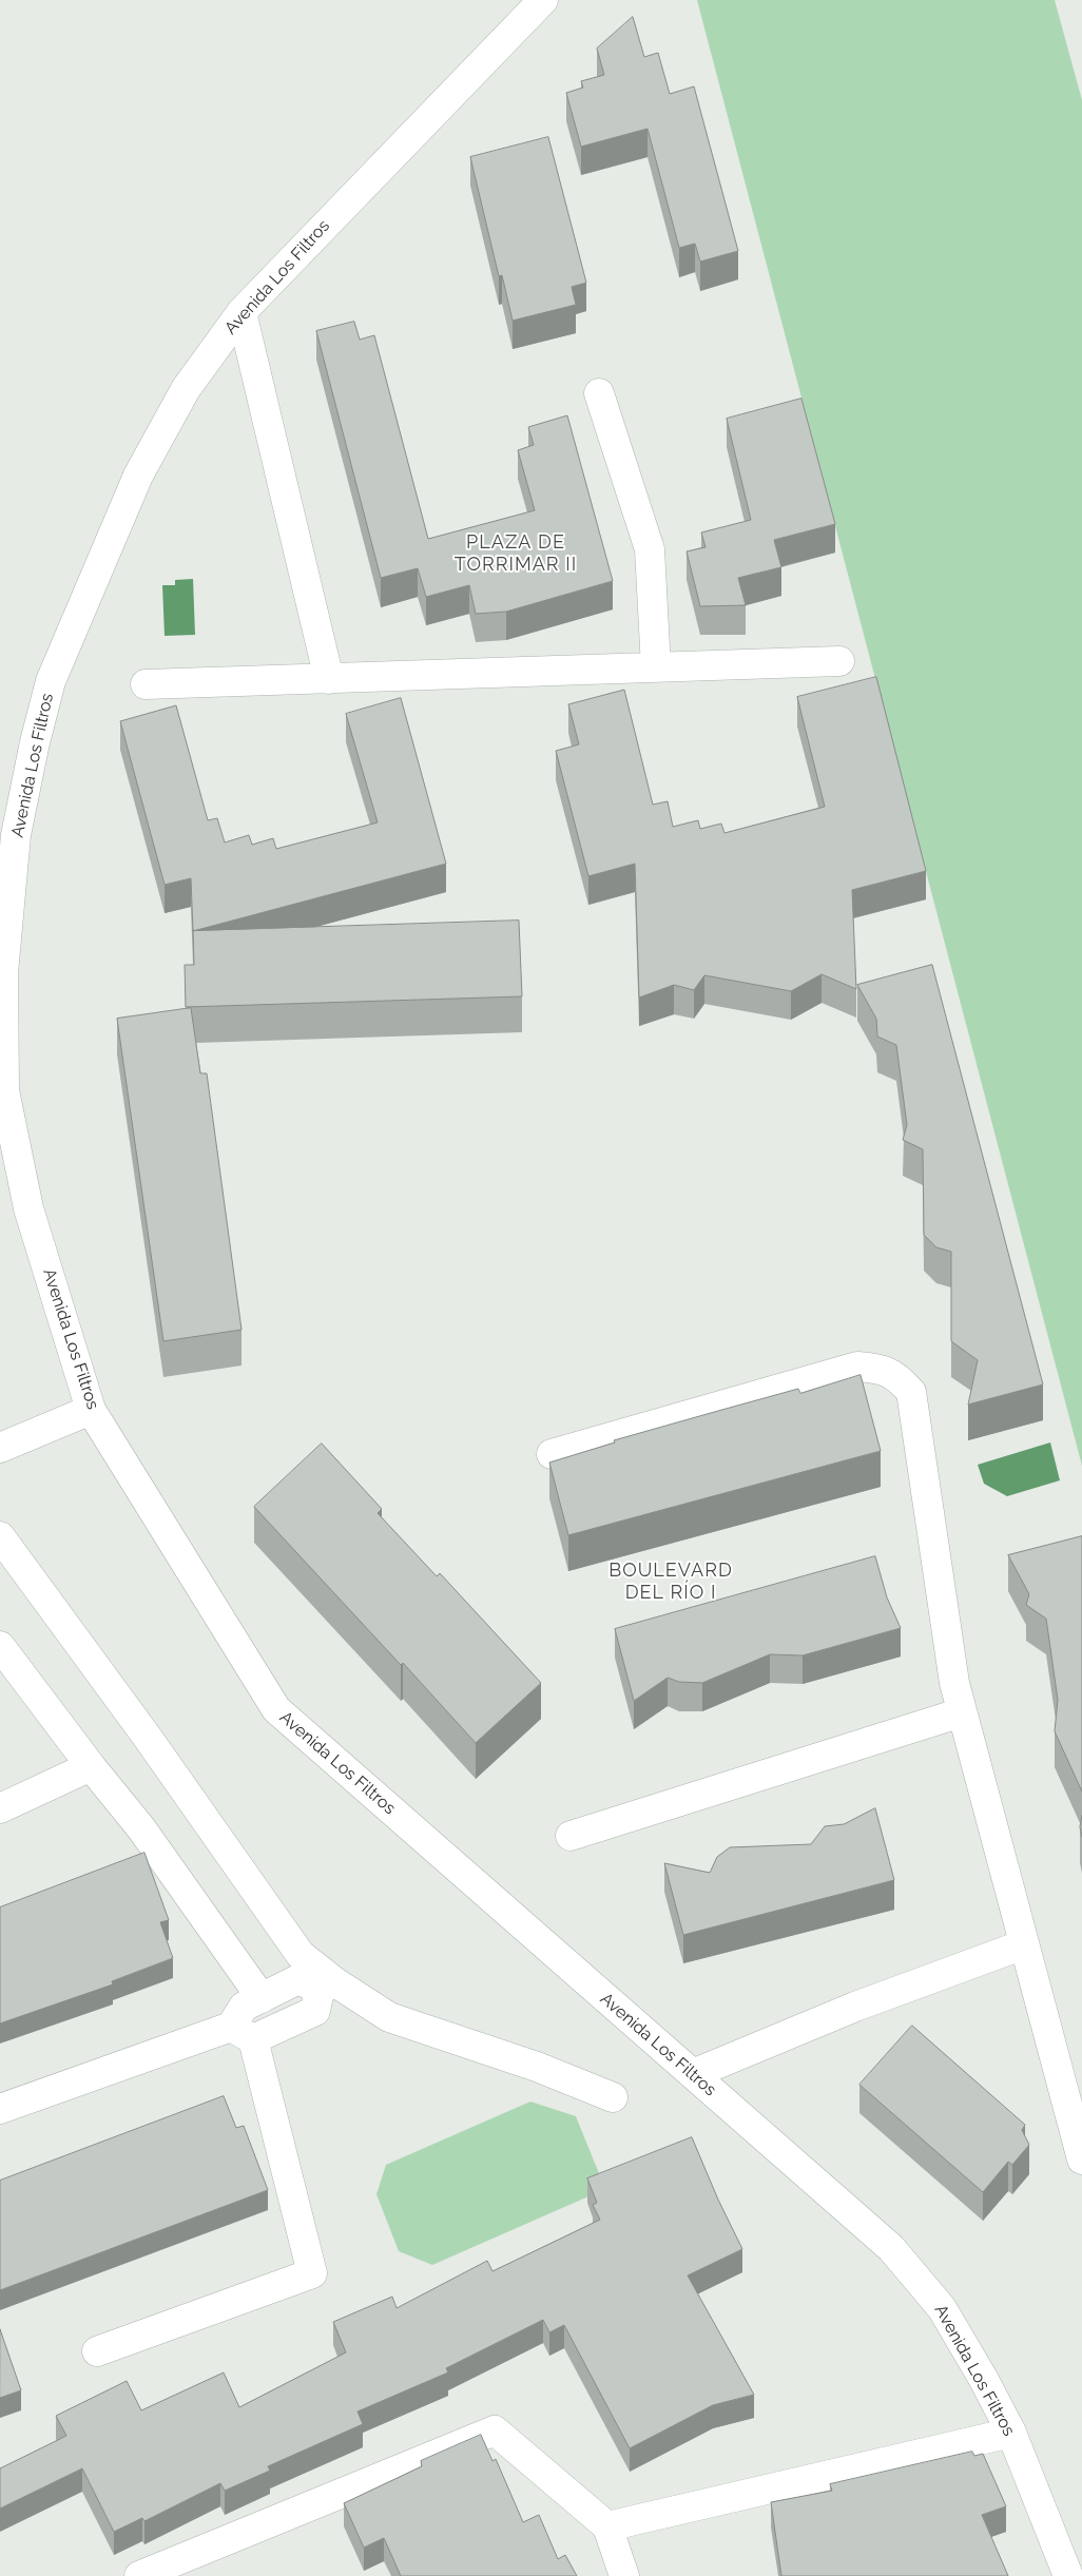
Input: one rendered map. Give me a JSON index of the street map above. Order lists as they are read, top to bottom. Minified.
{"streets":{"street":["Avenida Los Filtros"]},"districts":["PLAZA DE TORRIMAR II","BOULEVARD DEL RÍO I"]}
